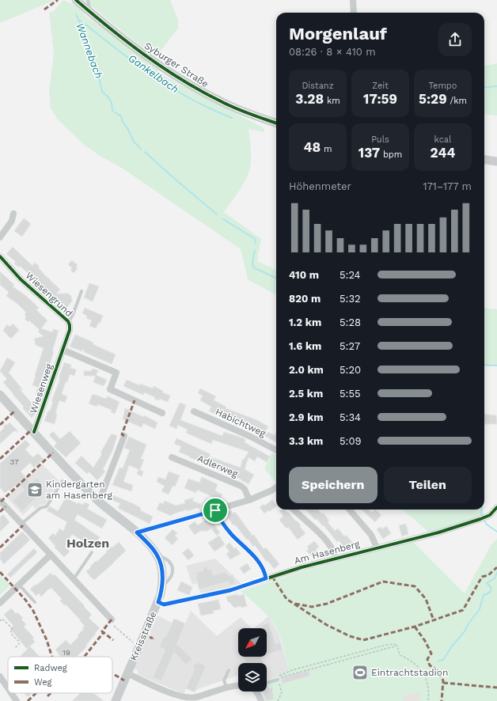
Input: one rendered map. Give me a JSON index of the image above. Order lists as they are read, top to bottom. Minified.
{"streets":{"main road":["Syburger Straße","Kreisstraße"],"street":["Wiesengrund","Wiesenweg","Habichtweg","Adlerweg","Am Hasenberg"]},"crossings":[["Wiesengrund","Wiesenweg"],["Wiesenweg","Kreisstraße"],["Am Hasenberg","Kreisstraße"]],"districts":["Holzen"],"water":["Wannebach","Gankelbach"],"places":{"school or university":["Kindergarten am Hasenberg"],"sports":["Eintrachtstadion"]},"house_numbers":["37","19"],"legend":["Radweg","Weg"],"north":"bottom left","page":{"heading":["Morgenlauf","08:26 · 8 × 410 m"],"stats":[["Distanz","3.28 km"],["Zeit","17:59"],["Tempo","5:29 /km"],["48 m"],["Puls","137 bpm"],["kcal","244"]],"chart":["Höhenmeter","171–177 m"],"list":[{"name":"410 m","note":"5:24"},{"name":"820 m","note":"5:32"},{"name":"1.2 km","note":"5:28"},{"name":"1.6 km","note":"5:27"},{"name":"2.0 km","note":"5:20"},{"name":"2.5 km","note":"5:55"},{"name":"2.9 km","note":"5:34"},{"name":"3.3 km","note":"5:09"}],"buttons":["Speichern","Teilen"]}}
